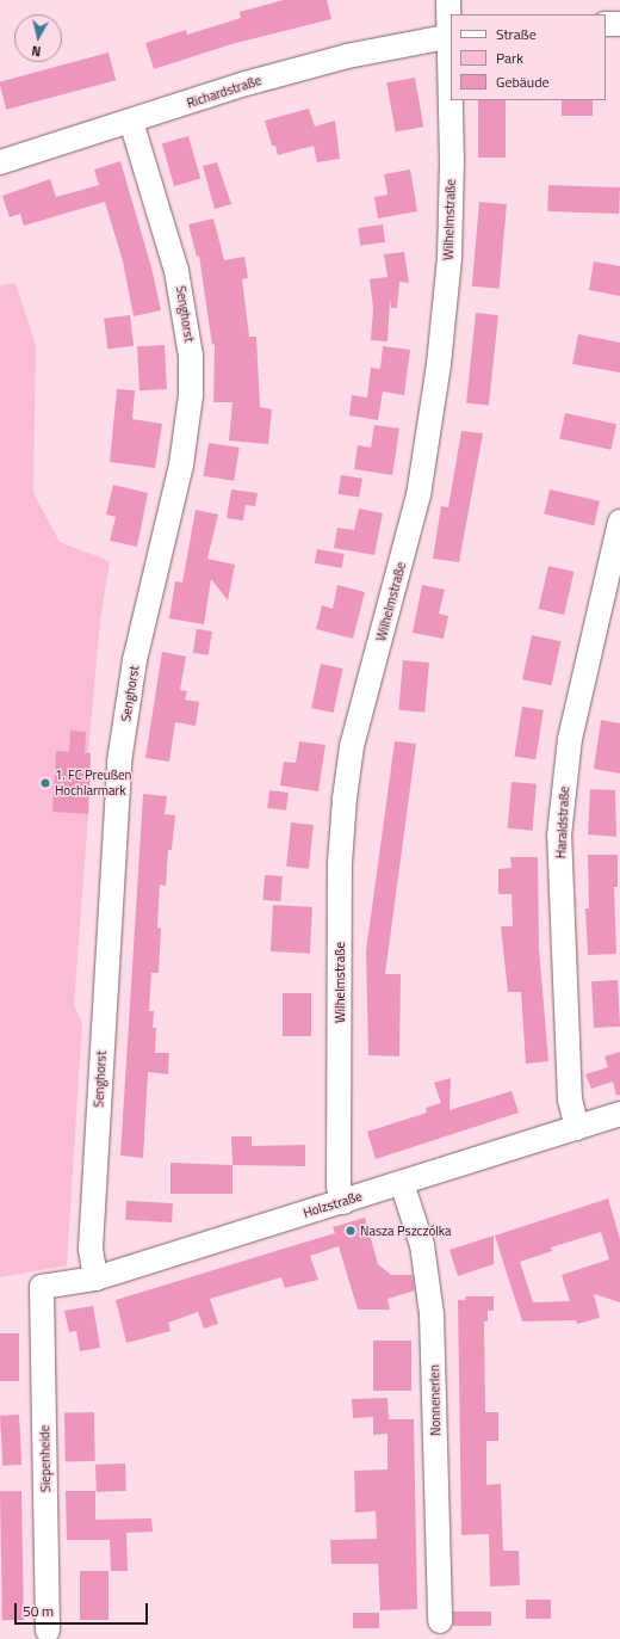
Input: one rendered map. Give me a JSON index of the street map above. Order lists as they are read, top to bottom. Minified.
{"streets":{"street":["Richardstraße","Wilhelmstraße","Senghorst","Haraldstraße","Holzstraße","Nonnenerlen","Siepenheide"]},"crossings":[["Richardstraße","Wilhelmstraße"],["Richardstraße","Senghorst"],["Wilhelmstraße","Holzstraße"],["Senghorst","Holzstraße"],["Haraldstraße","Holzstraße"],["Holzstraße","Nonnenerlen"],["Holzstraße","Siepenheide"]],"places":["1. FC Preußen Hochlarmark","Nasza Pszczólka"],"legend":["Straße","Park","Gebäude"],"scale_bar":"50 m","north":"bottom"}
